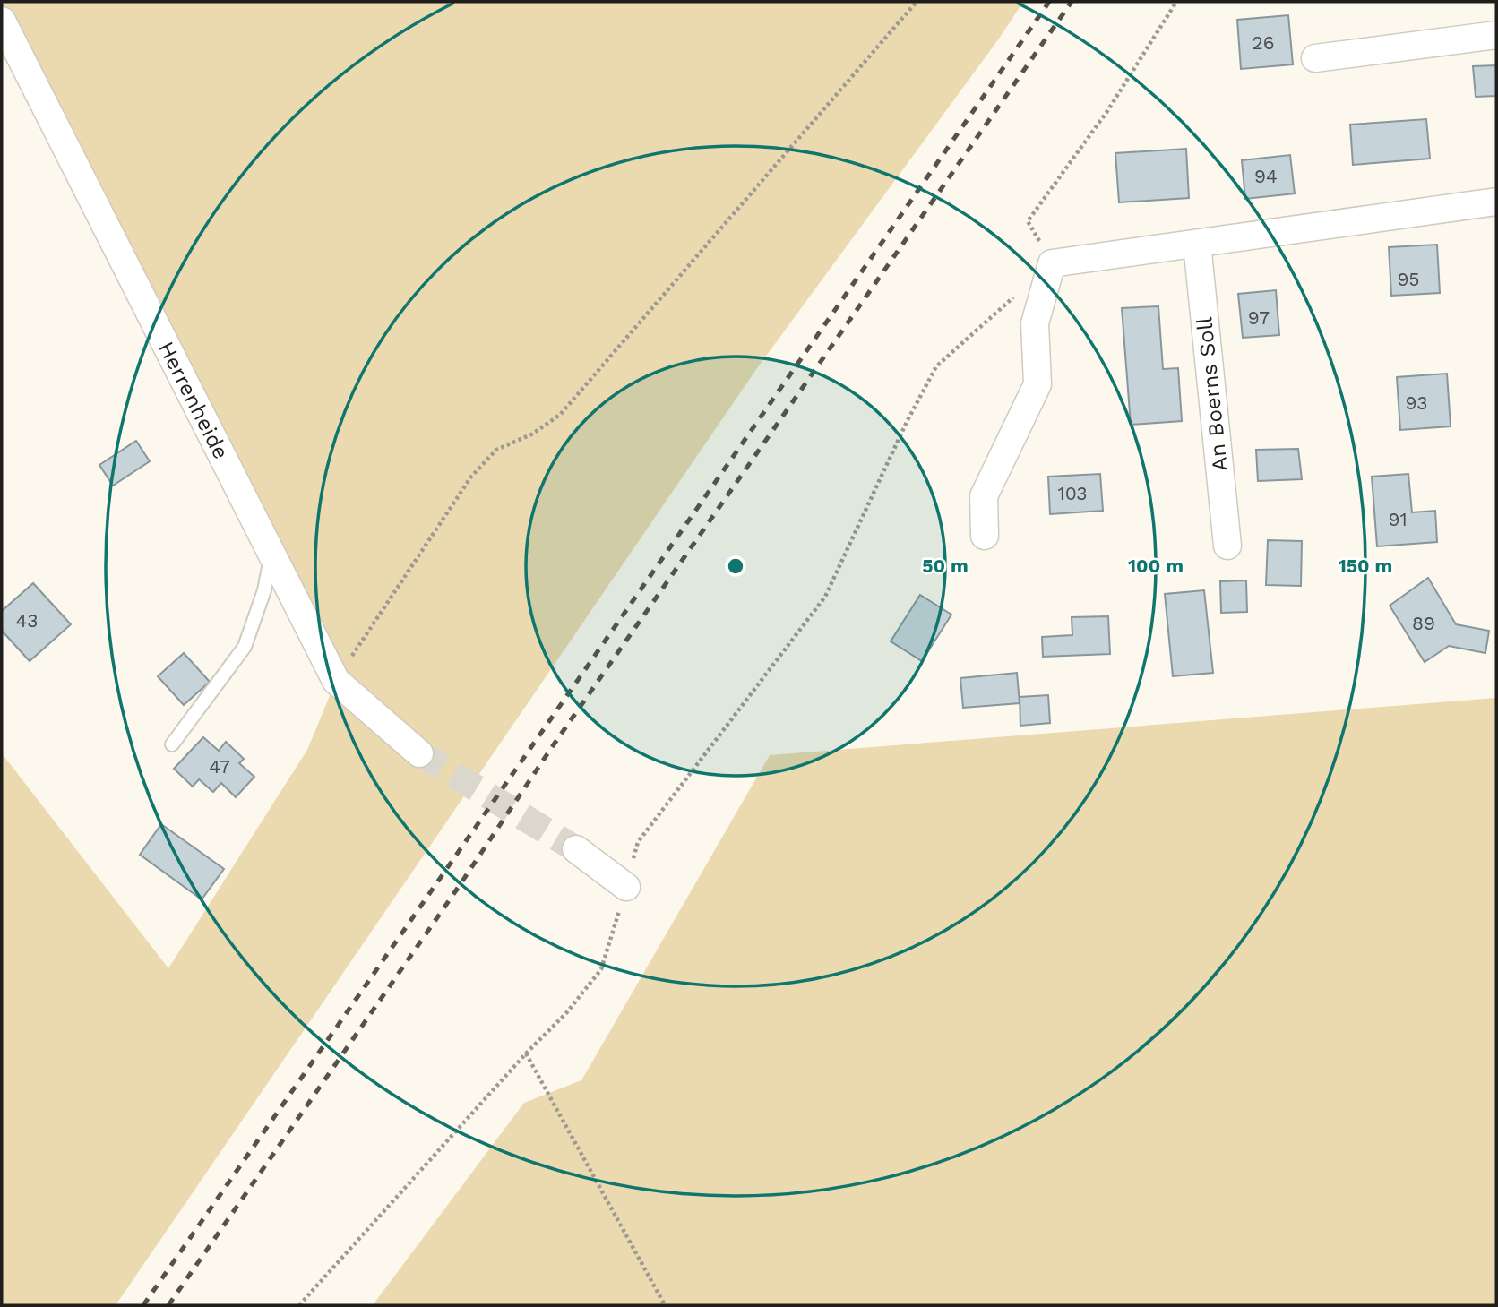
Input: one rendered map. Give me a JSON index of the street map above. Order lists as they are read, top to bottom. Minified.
{"streets":{"street":["An Boerns Soll","Herrenheide"]},"house_numbers":["26","94","95","97","93","103","91","43","89","47"],"rings":["50 m","100 m","150 m"]}
